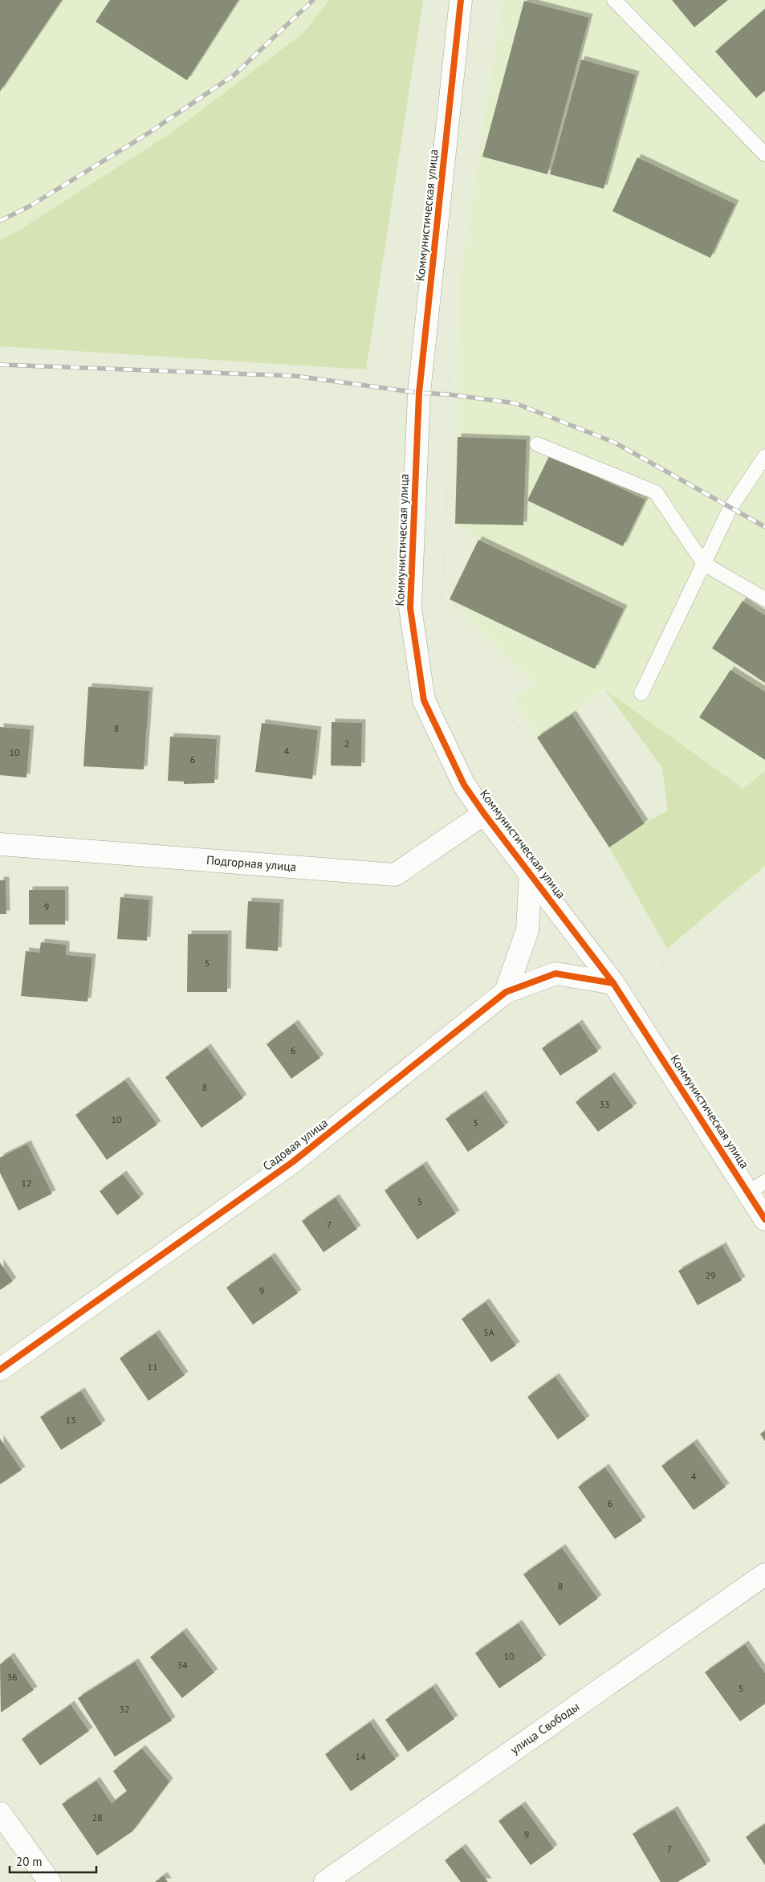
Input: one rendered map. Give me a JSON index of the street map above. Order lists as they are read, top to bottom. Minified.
{"streets":{"street":["Коммунистическая улица","Подгорная улица","Садовая улица","улица Свободы"]},"crossings":[["Коммунистическая улица","Подгорная улица"],["Коммунистическая улица","Садовая улица"]],"house_numbers":["8","2","4","10","6","9","5","6","8","33","10","3","12","5","7","29","9","5А","11","13","4","6","8","10","34","36","5","32","14","28","9","7"],"scale_bar":"20 m"}
